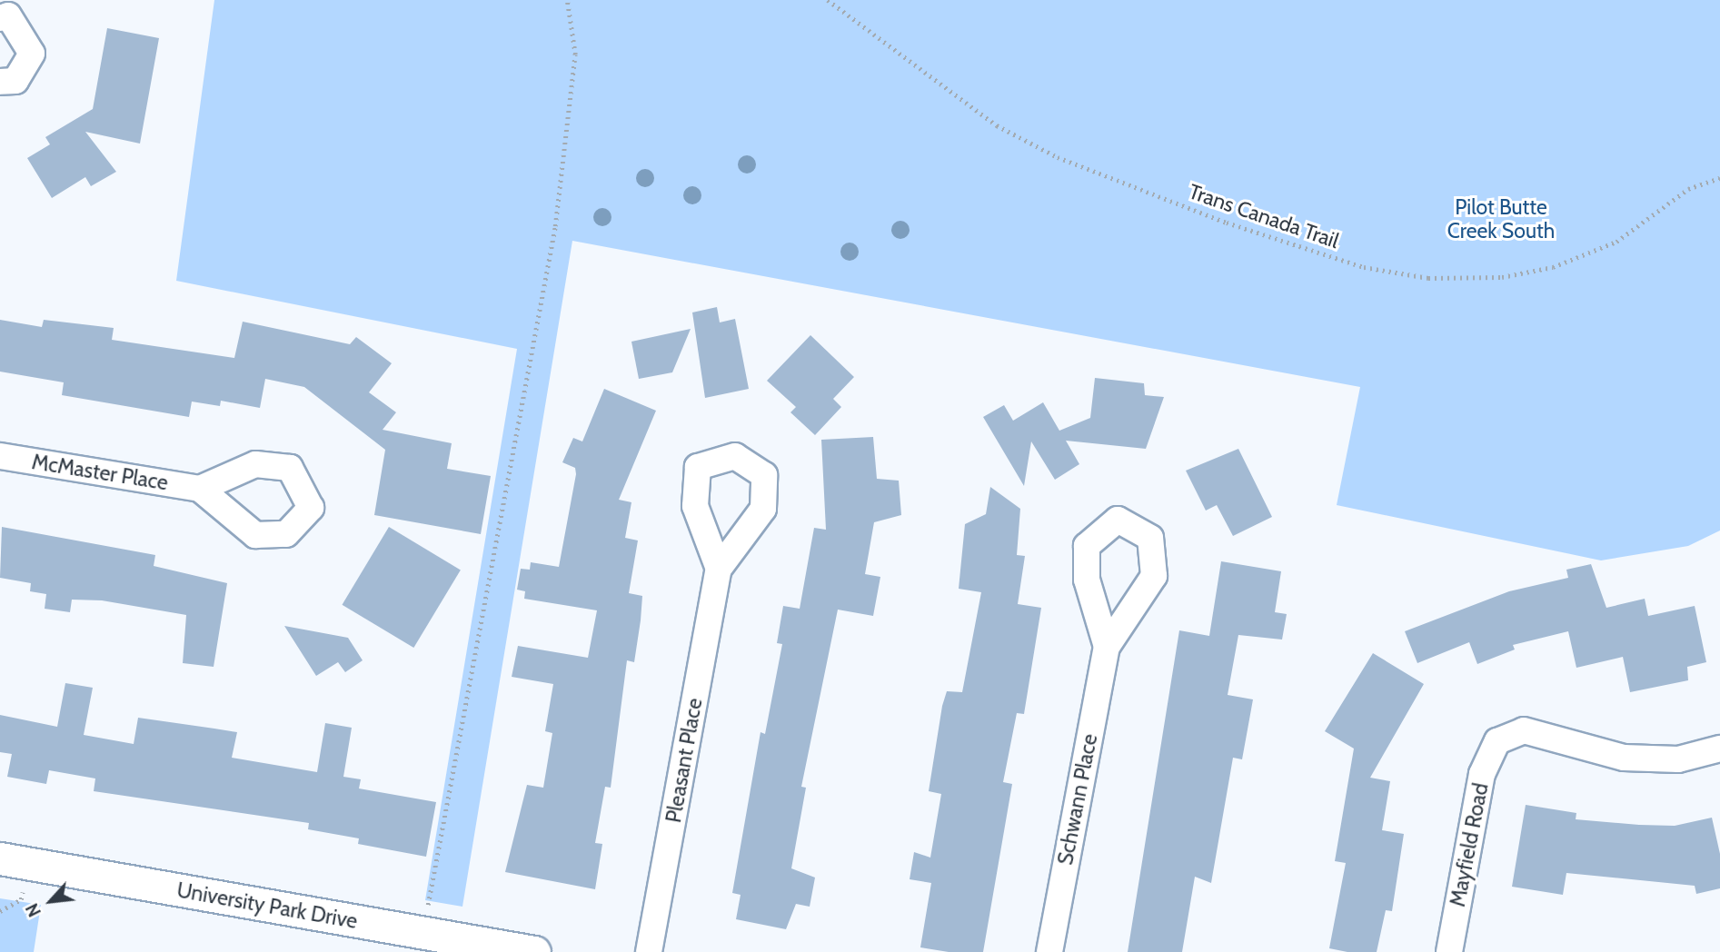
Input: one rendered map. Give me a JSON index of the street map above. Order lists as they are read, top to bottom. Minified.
{"streets":{"street":["McMaster Place","Pleasant Place","Schwann Place","Mayfield Road","University Park Drive"],"path":["Trans Canada Trail"]},"parks":["Pilot Butte Creek South"],"north":"bottom left"}
